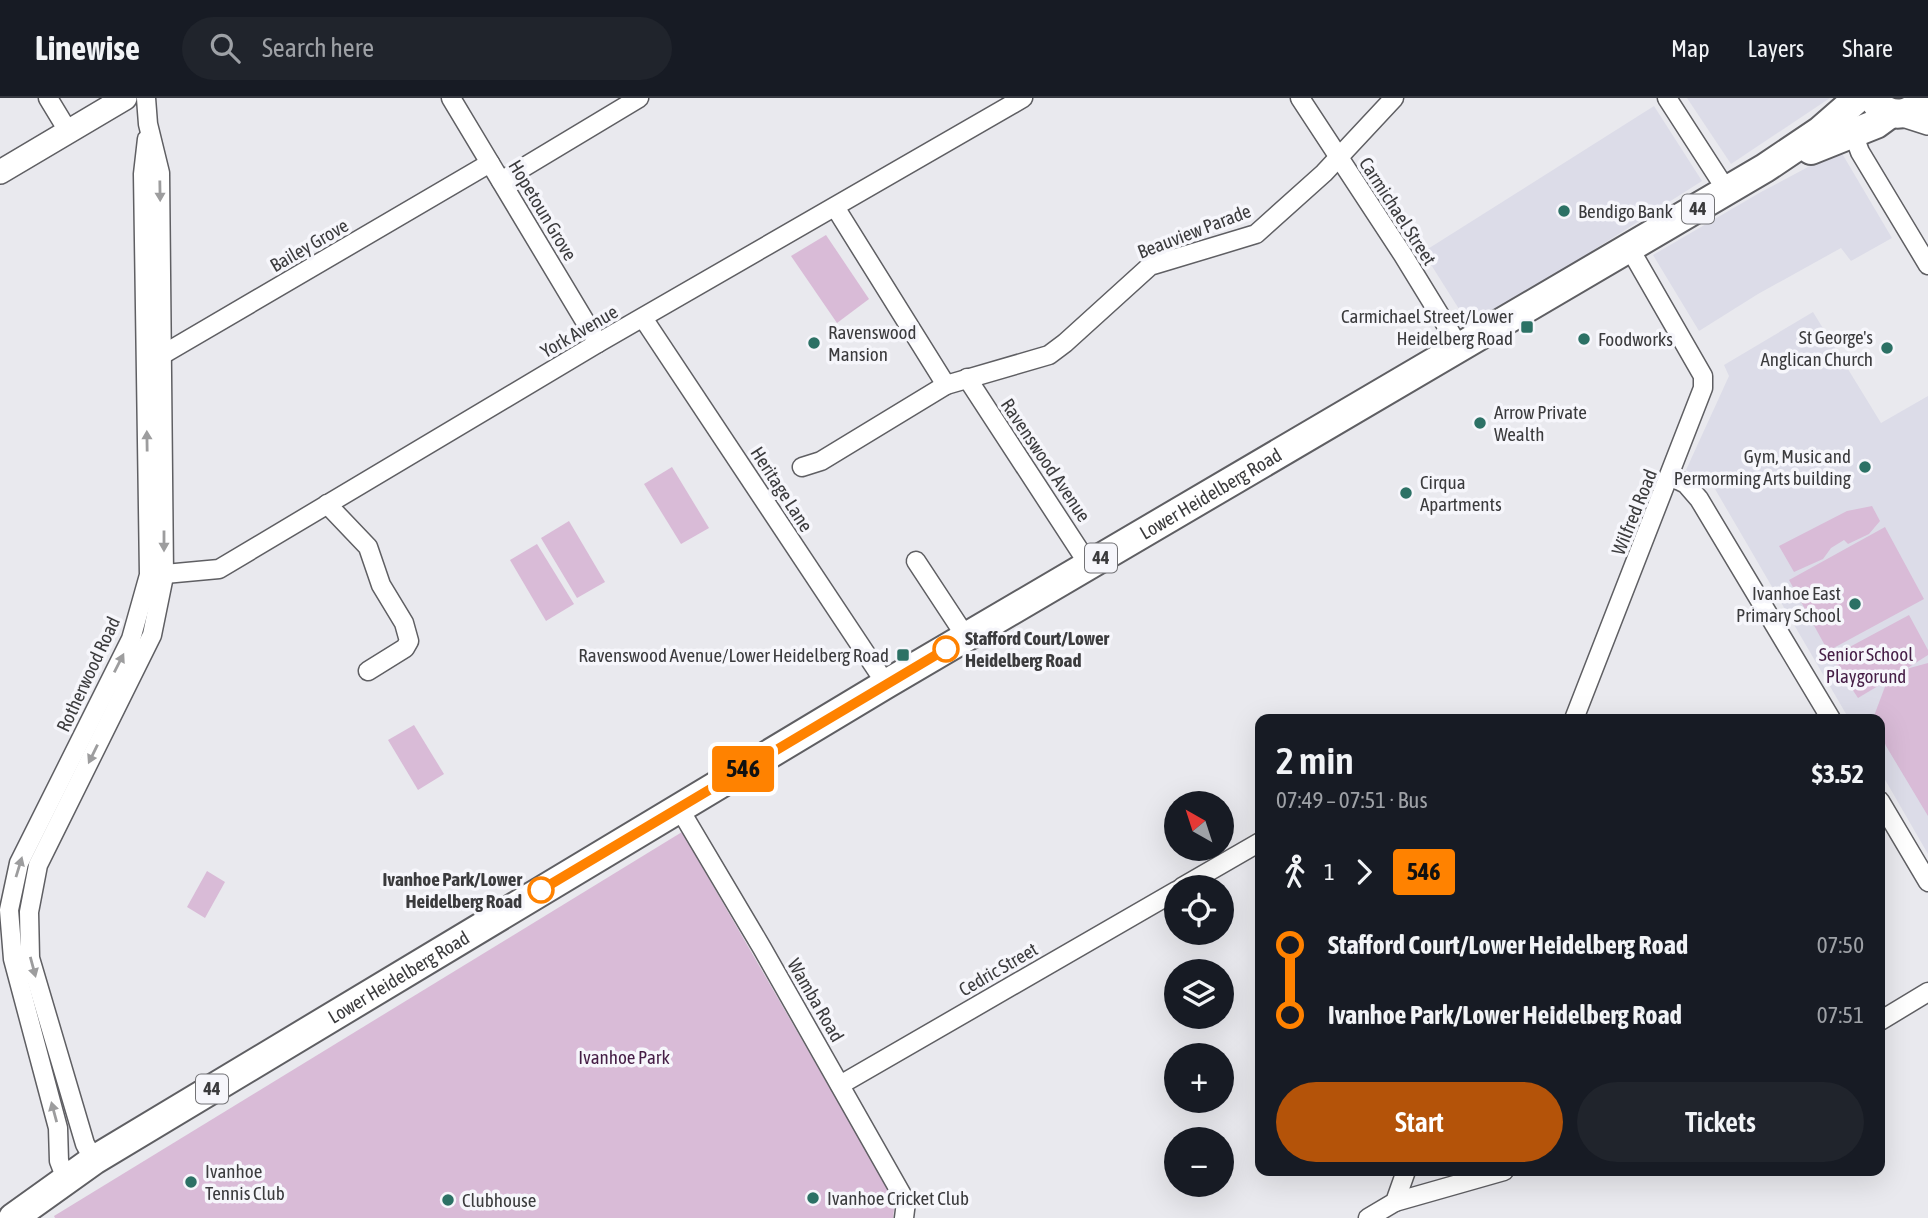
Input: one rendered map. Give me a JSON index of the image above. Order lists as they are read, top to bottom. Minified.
{"streets":{"main road":["44","Lower Heidelberg Road"],"street":["Hopetoun Grove","Carmichael Street","Beauview Parade","Bailey Grove","York Avenue","Ravenswood Avenue","Heritage Lane","Wilfred Road","Rotherwood Road","Cedric Street","Wamba Road"]},"crossings":[["44","Lower Heidelberg Road"],["Hopetoun Grove","Bailey Grove"],["Hopetoun Grove","York Avenue"],["Carmichael Street","Beauview Parade"],["Carmichael Street","Lower Heidelberg Road"],["Beauview Parade","Ravenswood Avenue"],["Bailey Grove","Rotherwood Road"],["York Avenue","Heritage Lane"],["York Avenue","Rotherwood Road"],["Ravenswood Avenue","Lower Heidelberg Road"],["Heritage Lane","Lower Heidelberg Road"],["Lower Heidelberg Road","Wilfred Road"],["Lower Heidelberg Road","Rotherwood Road"],["Lower Heidelberg Road","Wamba Road"],["Cedric Street","Wamba Road"]],"parks":["Senior School Playgorund","Ivanhoe Park"],"places":{"other":["Bendigo Bank","Foodworks","Ravenswood Mansion","St George's Anglican Church","Arrow Private Wealth","Gym, Music and Permorming Arts building","Cirqua Apartments","Ivanhoe East Primary School","Stafford Court/Lower Heidelberg Road","Ivanhoe Park/Lower Heidelberg Road","Ivanhoe Tennis Club","Ivanhoe Cricket Club","Clubhouse"],"transit":["Carmichael Street/Lower Heidelberg Road","Ravenswood Avenue/Lower Heidelberg Road"]},"lines":["bus line 546"],"north":"top left","page":{"header":"Linewise","search":"Search here","nav":["Map","Layers","Share"],"on_map":"546","heading":["2 min","07:49 – 07:51 · Bus","$3.52"],"map_buttons":["+","−"],"legs":["1","546"],"list":[{"name":"Stafford Court/Lower Heidelberg Road","value":"07:50"},{"name":"Ivanhoe Park/Lower Heidelberg Road","value":"07:51"}],"buttons":["Start","Tickets"]}}
